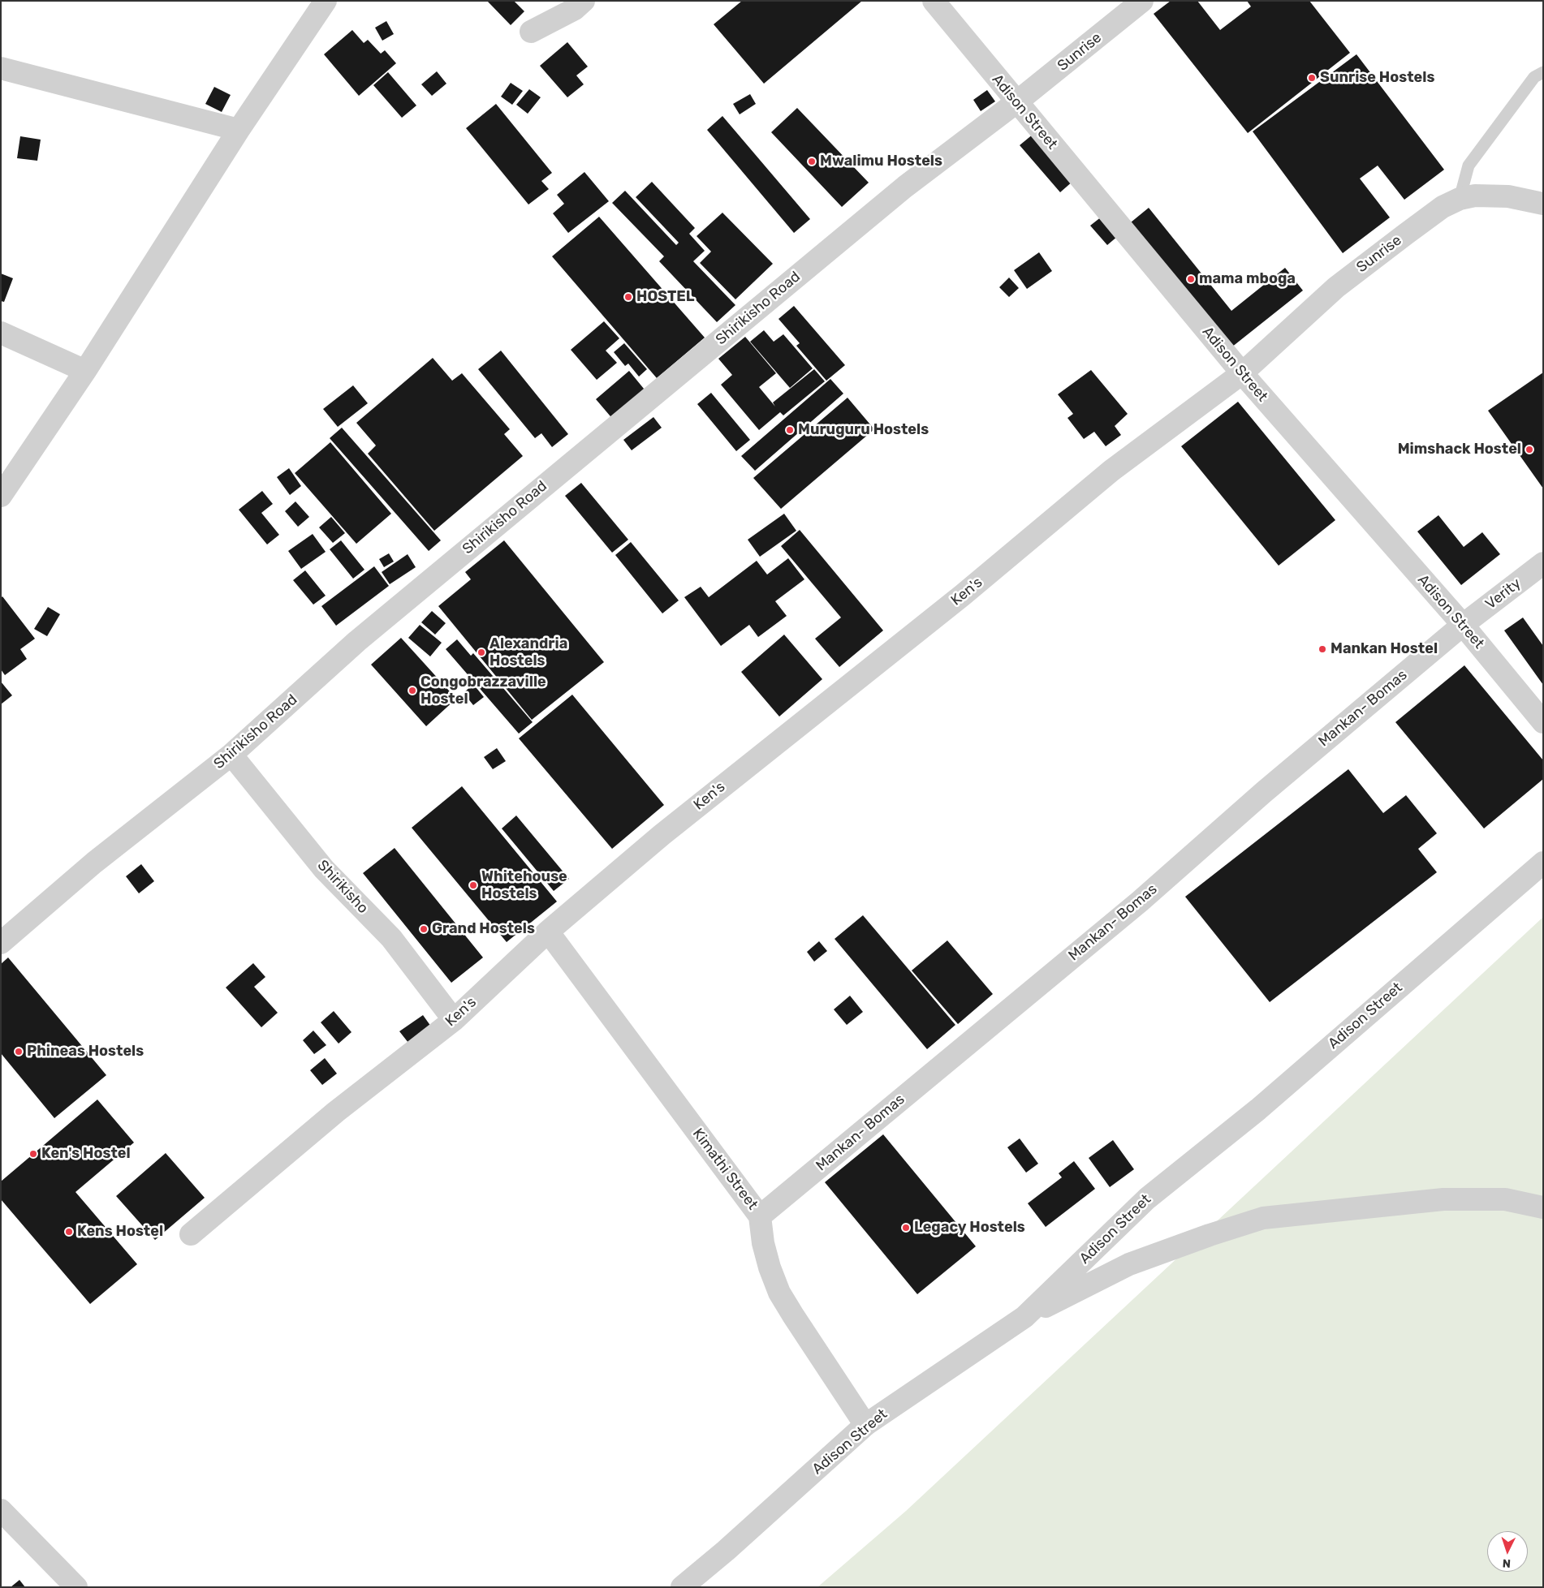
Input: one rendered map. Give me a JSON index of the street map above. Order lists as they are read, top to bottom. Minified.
{"streets":{"street":["Sunrise","Adison Street","Shirikisho Road","Ken's","Verity","Mankan- Bomas","Shirikisho","Kimathi Street"]},"crossings":[["Sunrise","Adison Street"],["Sunrise","Shirikisho Road"],["Sunrise","Ken's"],["Adison Street","Shirikisho Road"],["Adison Street","Ken's"],["Adison Street","Verity"],["Adison Street","Mankan- Bomas"],["Adison Street","Kimathi Street"],["Shirikisho Road","Shirikisho"],["Ken's","Shirikisho"],["Ken's","Kimathi Street"],["Verity","Mankan- Bomas"],["Mankan- Bomas","Kimathi Street"]],"places":["Sunrise Hostels","Mwalimu Hostels","mama mboga","HOSTEL","Muruguru Hostels","Mimshack Hostel","Mankan Hostel","Alexandria Hostels","Congobrazzaville Hostel","Whitehouse Hostels","Grand Hostels","Phineas Hostels","Ken's Hostel","Legacy Hostels","Kens Hostel"],"north":"bottom"}
